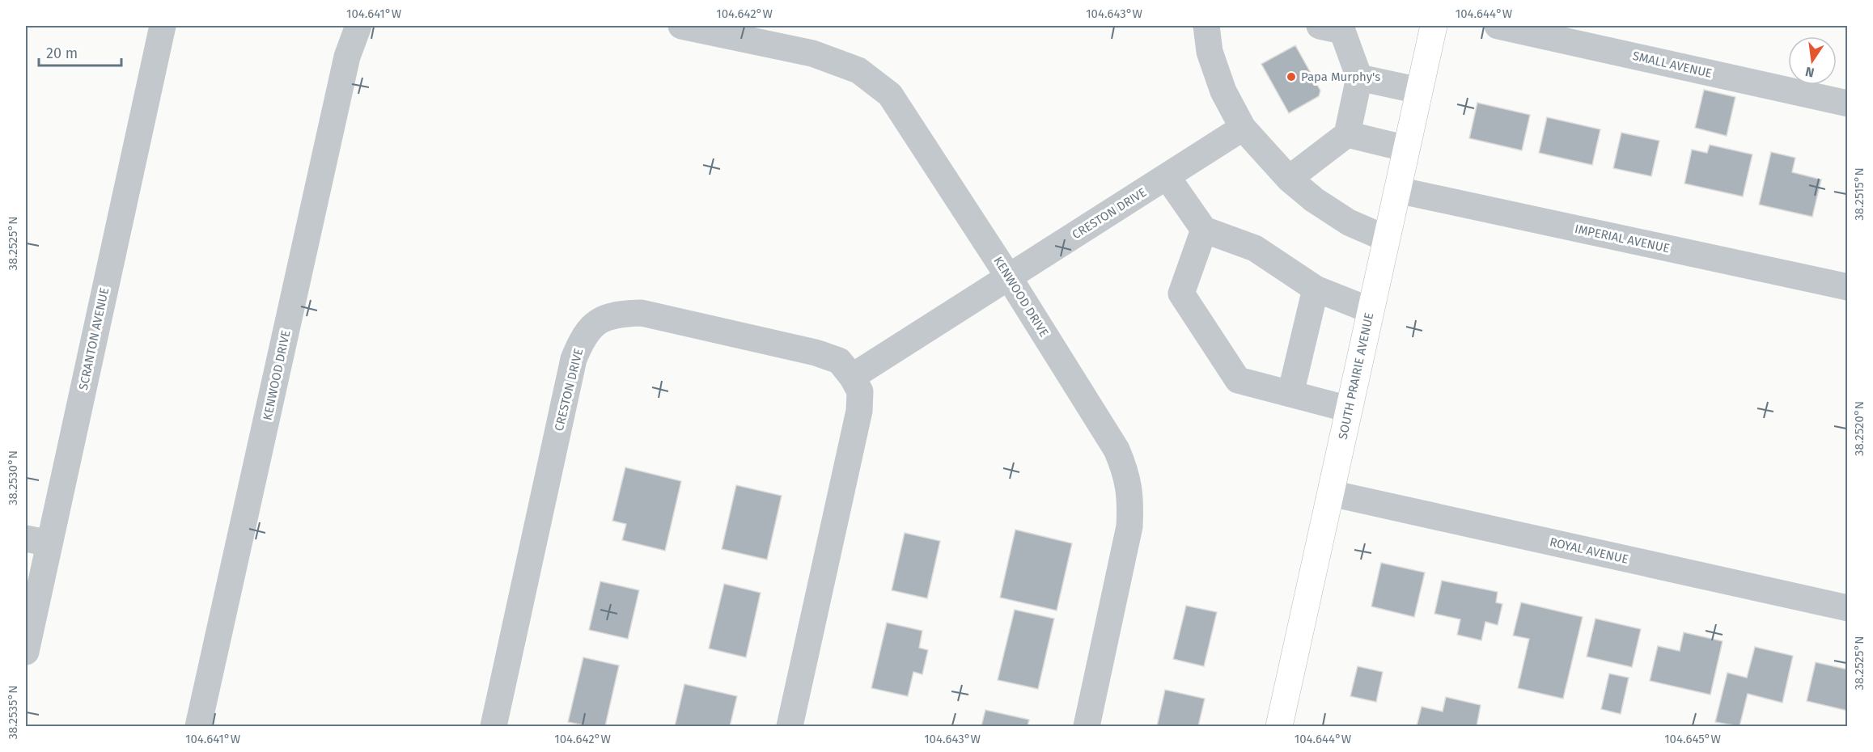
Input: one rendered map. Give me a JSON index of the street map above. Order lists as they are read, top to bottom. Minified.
{"streets":{"main road":["SOUTH PRAIRIE AVENUE"],"street":["SMALL AVENUE","CRESTON DRIVE","IMPERIAL AVENUE","KENWOOD DRIVE","SCRANTON AVENUE","ROYAL AVENUE"]},"crossings":[["CRESTON DRIVE","KENWOOD DRIVE"],["IMPERIAL AVENUE","SOUTH PRAIRIE AVENUE"],["SOUTH PRAIRIE AVENUE","ROYAL AVENUE"]],"places":["Papa Murphy's"],"scale_bar":"20 m","north":"bottom","coordinates":["104.641°W","104.642°W","104.643°W","104.644°W","38.2515°N","38.2525°N","38.2520°N","38.2530°N","38.2535°N","104.645°W"]}
